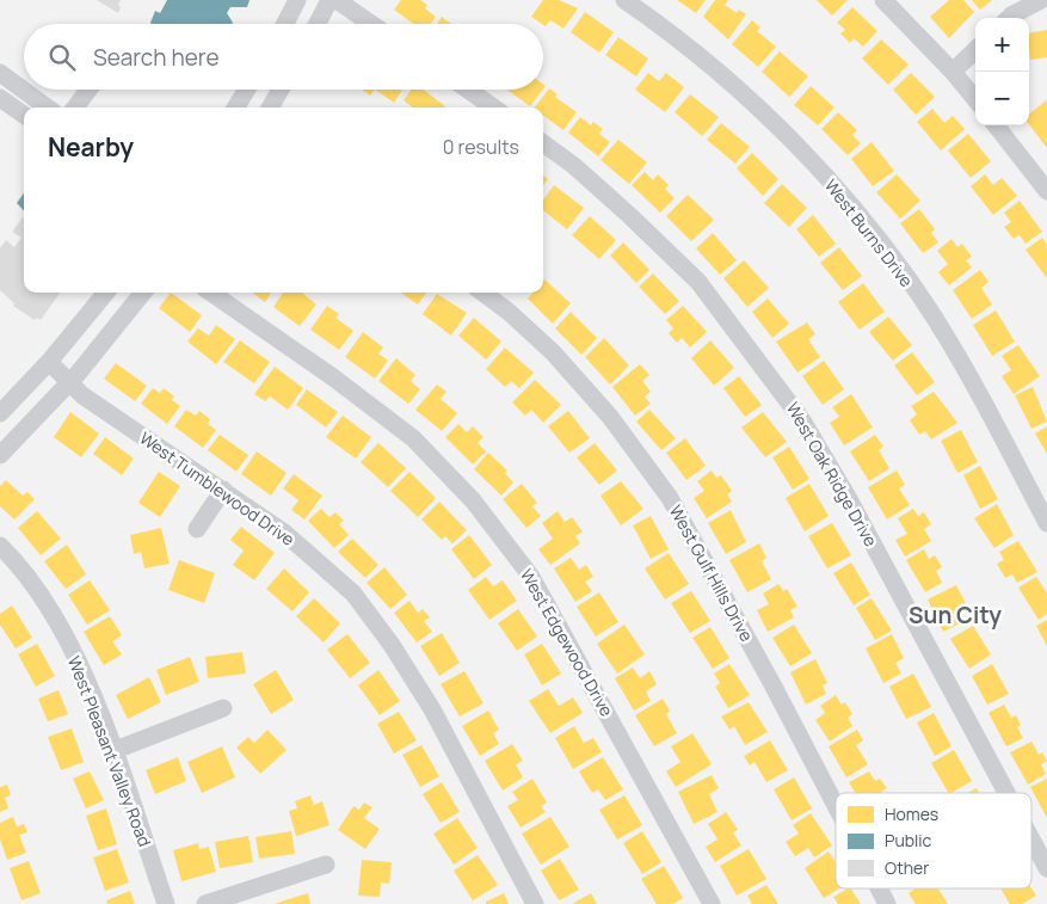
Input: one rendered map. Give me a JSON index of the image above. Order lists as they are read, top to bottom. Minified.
{"streets":{"street":["West Burns Drive","West Oak Ridge Drive","West Tumblewood Drive","West Gulf Hills Drive","West Edgewood Drive","West Pleasant Valley Road"]},"districts":["Sun City"],"legend":["Homes","Public","Other"],"page":{"map_buttons":["+","−"],"search":"Search here","heading":["Nearby","0 results"]}}
